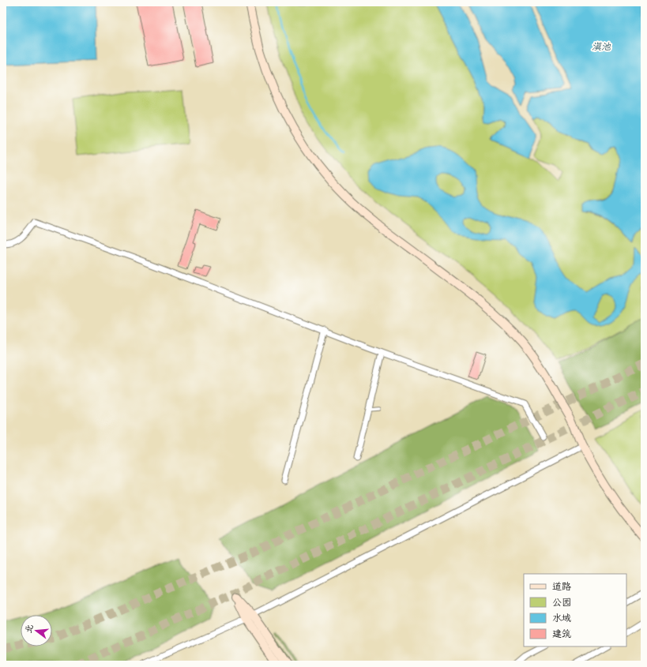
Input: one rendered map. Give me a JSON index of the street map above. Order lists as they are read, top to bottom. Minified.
{"water":["滇池"],"legend":["道路","公园","水域","建筑"],"north":"left"}
